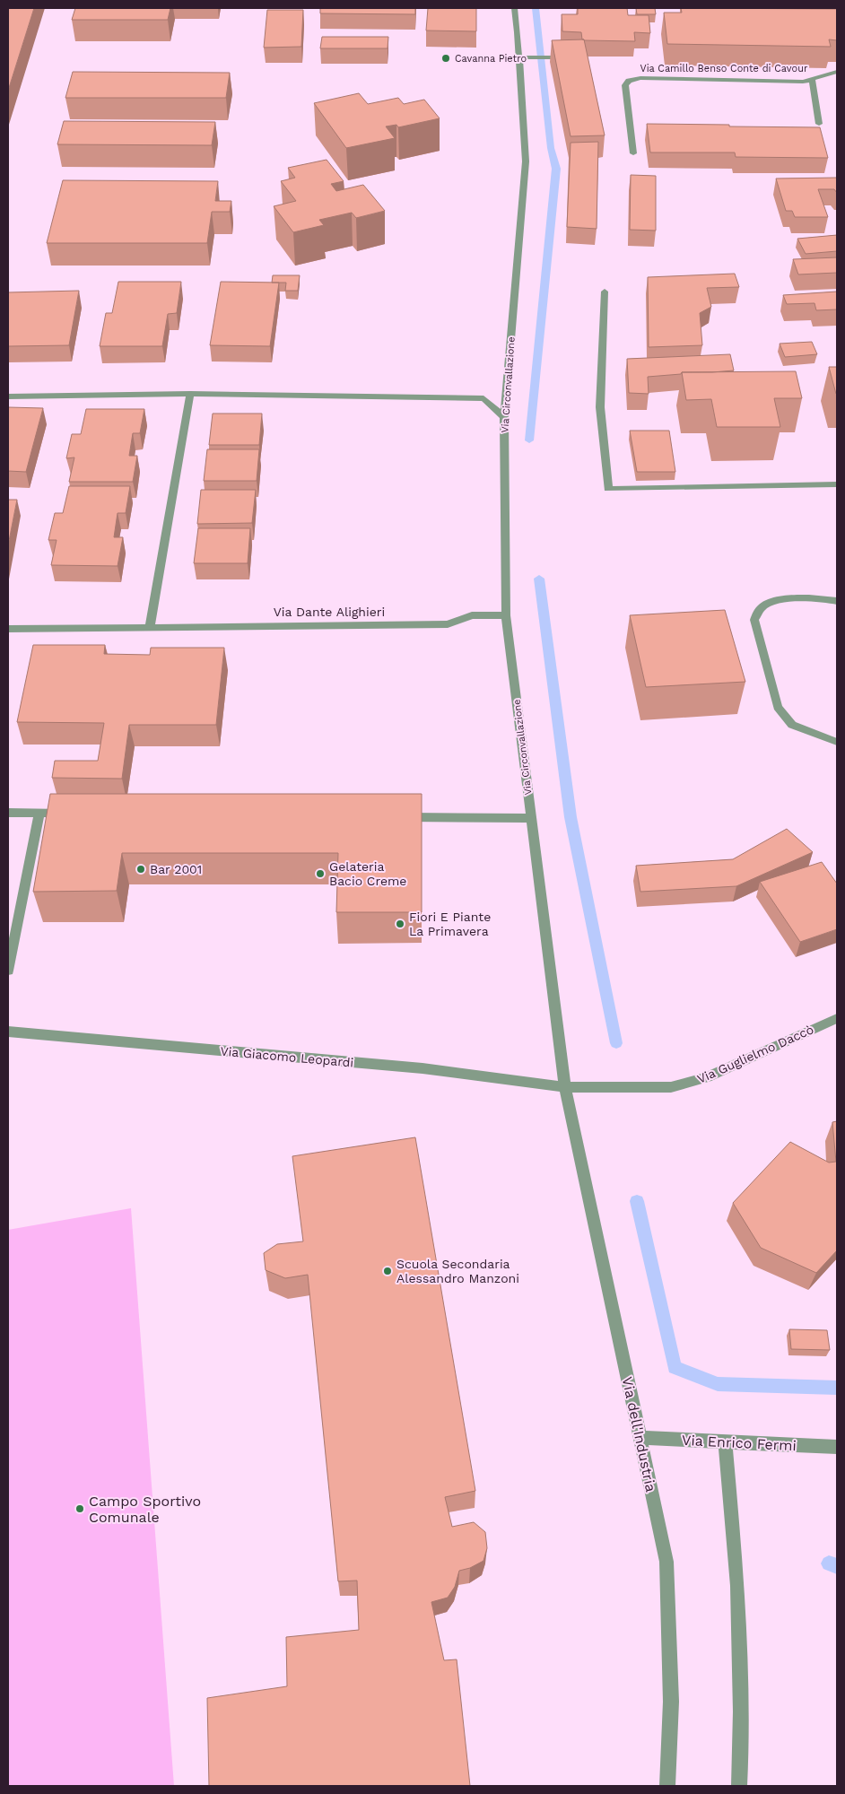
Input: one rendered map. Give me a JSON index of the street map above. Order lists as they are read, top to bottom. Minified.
{"streets":{"street":["Via Camillo Benso Conte di Cavour","Via Circonvallazione","Via Dante Alighieri","Via Guglielmo Daccò","Via Giacomo Leopardi","Via dell'Industria","Via Enrico Fermi"]},"crossings":[["Via Circonvallazione","Via Dante Alighieri"],["Via Circonvallazione","Via Guglielmo Daccò"],["Via Circonvallazione","Via Giacomo Leopardi"],["Via Circonvallazione","Via dell'Industria"],["Via Guglielmo Daccò","Via Giacomo Leopardi"],["Via Guglielmo Daccò","Via dell'Industria"],["Via Giacomo Leopardi","Via dell'Industria"],["Via dell'Industria","Via Enrico Fermi"]],"places":["Cavanna Pietro","Bar 2001","Gelateria Bacio Creme","Fiori E Piante La Primavera","Scuola Secondaria Alessandro Manzoni","Campo Sportivo Comunale"]}
